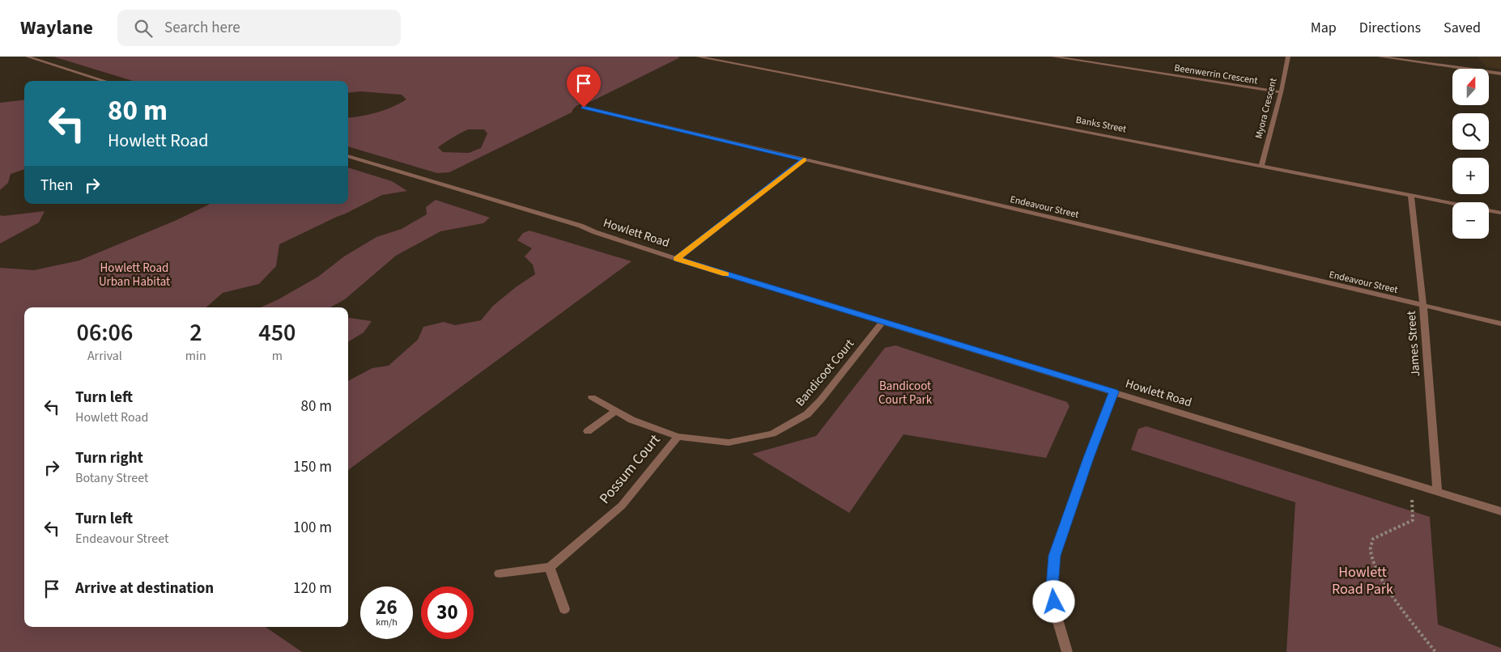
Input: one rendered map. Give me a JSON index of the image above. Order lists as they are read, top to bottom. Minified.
{"streets":{"street":["Beenwerrin Crescent","Myora Crescent","Banks Street","Endeavour Street","Howlett Road","James Street","Bandicoot Court","Possum Court"]},"crossings":[["Beenwerrin Crescent","Myora Crescent"],["Myora Crescent","Banks Street"],["Banks Street","James Street"],["Endeavour Street","James Street"],["Howlett Road","James Street"],["Howlett Road","Bandicoot Court"],["Bandicoot Court","Possum Court"]],"parks":["Howlett Road Urban Habitat","Bandicoot Court Park","Howlett Road Park"],"north":"top","page":{"header":"Waylane","search":"Search here","nav":["Map","Directions","Saved"],"map_buttons":["+","−"],"turn":["80 m","Howlett Road"],"then":"Then","eta":["06:06","Arrival","2","min","450","m"],"list":[{"name":"Turn left","note":"Howlett Road","value":"80 m"},{"name":"Turn right","note":"Botany Street","value":"150 m"},{"name":"Turn left","note":"Endeavour Street","value":"100 m"},{"name":"Arrive at destination","value":"120 m"}],"speed":"26 km/h","limit":"30"}}
